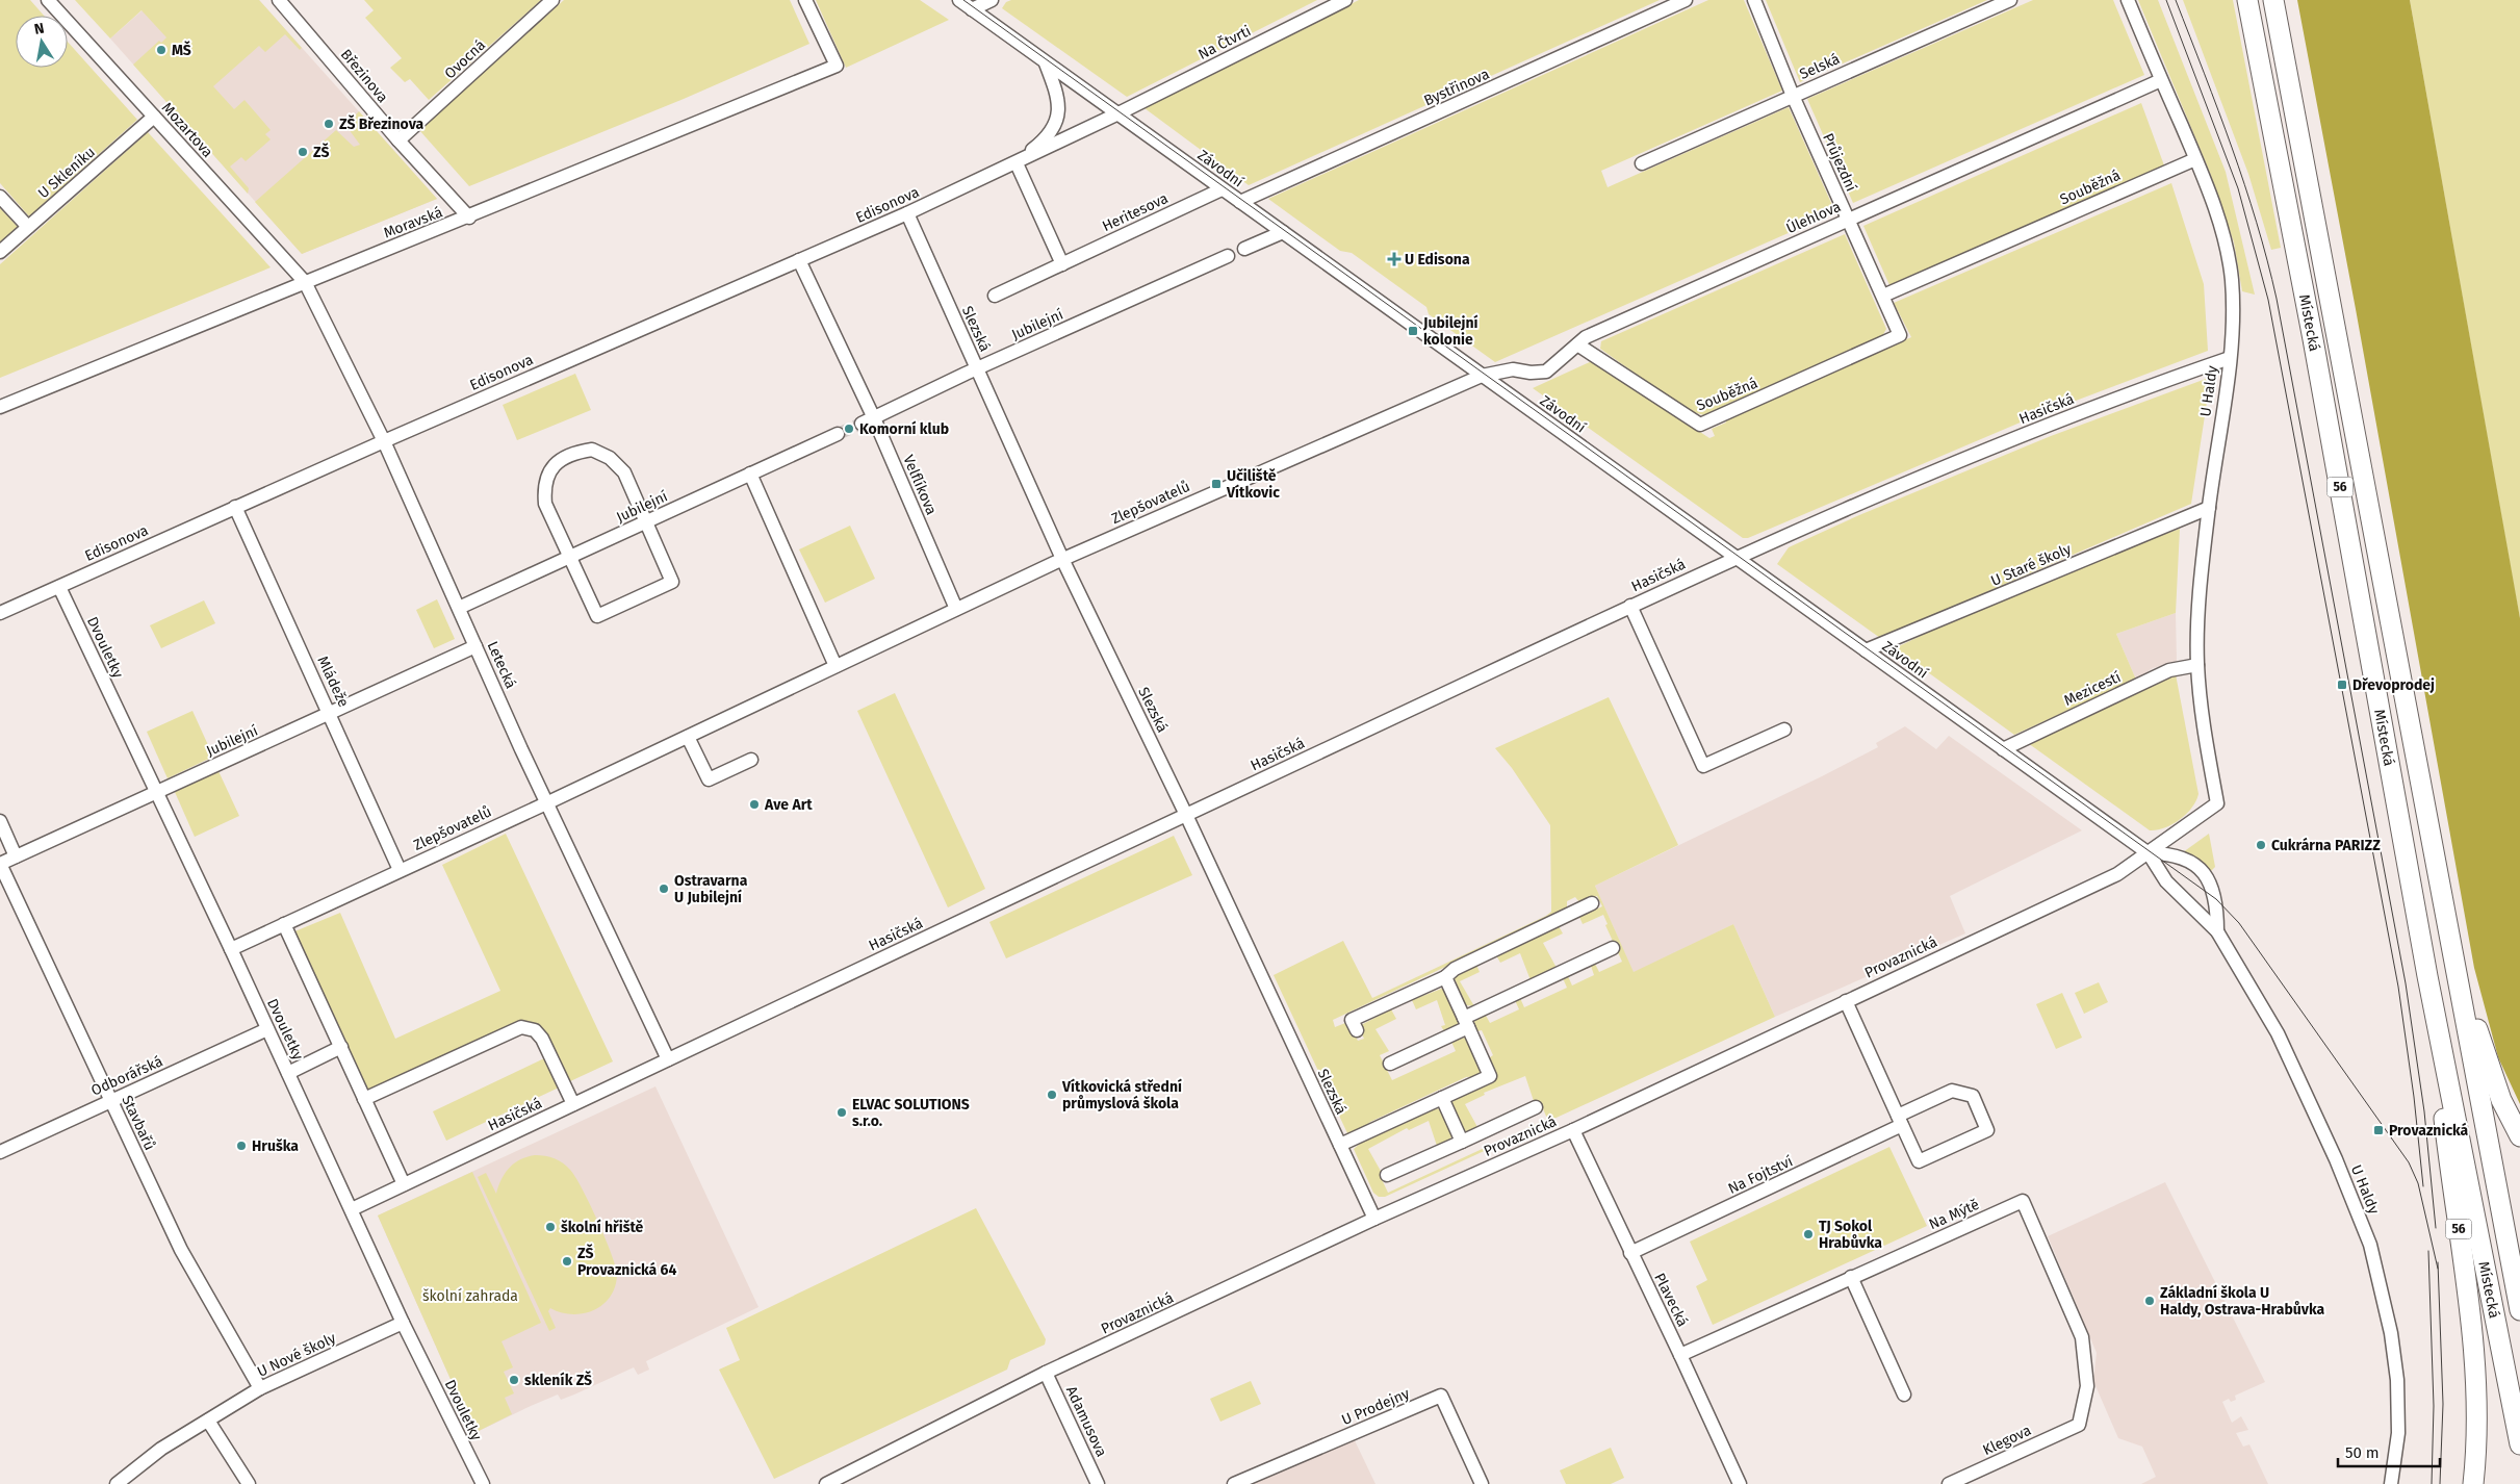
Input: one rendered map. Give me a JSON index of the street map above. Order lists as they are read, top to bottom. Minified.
{"streets":{"highway":["Místecká","56"],"street":["Na Čtvrti","Ovocná","Selská","Březinova","Bystřinova","Mozartova","Průjezdní","Závodní","U Skleníku","Souběžná","Edisonova","Heritesova","Úlehlova","Moravská","Jubilejní","Slezská","U Haldy","Hasičská","Velflíkova","Zlepšovatelů","U Staré školy","Dvouletky","Letecká","Mládeže","Mezicestí","Provaznická","Odborářská","Stavbařů","Na Fojtství","Na Mýtě","Plavecká","U Nové školy","U Prodejny","Adamusova","Klegova"]},"crossings":[["Na Čtvrti","Závodní"],["Na Čtvrti","Edisonova"],["Ovocná","Březinova"],["Selská","Průjezdní"],["Březinova","Moravská"],["Bystřinova","Závodní"],["Mozartova","U Skleníku"],["Mozartova","Moravská"],["Mozartova","Letecká"],["Průjezdní","Souběžná"],["Průjezdní","Úlehlova"],["Závodní","Edisonova"],["Závodní","Heritesova"],["Závodní","Úlehlova"],["Závodní","U Haldy"],["Závodní","Hasičská"],["Závodní","Zlepšovatelů"],["Závodní","U Staré školy"],["Závodní","Mezicestí"],["Závodní","Provaznická"],["Souběžná","Úlehlova"],["Souběžná","U Haldy"],["Edisonova","Slezská"],["Edisonova","Velflíkova"],["Edisonova","Dvouletky"],["Edisonova","Letecká"],["Edisonova","Mládeže"],["Úlehlova","U Haldy"],["Úlehlova","Zlepšovatelů"],["Moravská","Letecká"],["Místecká","56"],["Jubilejní","Slezská"],["Jubilejní","Velflíkova"],["Jubilejní","Dvouletky"],["Jubilejní","Letecká"],["Jubilejní","Mládeže"],["Jubilejní","Stavbařů"],["Slezská","Hasičská"],["Slezská","Zlepšovatelů"],["Slezská","Provaznická"],["U Haldy","Hasičská"],["U Haldy","U Staré školy"],["U Haldy","Mezicestí"],["U Haldy","Provaznická"],["Hasičská","Dvouletky"],["Hasičská","Letecká"],["Velflíkova","Zlepšovatelů"],["Zlepšovatelů","Dvouletky"],["Zlepšovatelů","Letecká"],["Zlepšovatelů","Mládeže"],["Dvouletky","Odborářská"],["Dvouletky","U Nové školy"],["Provaznická","Plavecká"],["Provaznická","Adamusova"],["Odborářská","Stavbařů"],["Stavbařů","U Nové školy"],["Na Fojtství","Plavecká"],["Na Mýtě","Plavecká"],["Na Mýtě","Klegova"]],"parks":["školní zahrada"],"places":{"other":["MŠ","ZŠ Březinova","ZŠ","Komorní klub","Ave Art","Cukrárna PARIZZ","Ostravarna U Jubilejní","Vítkovická střední průmyslová škola","ELVAC SOLUTIONS s.r.o.","Hruška","školní hřiště","TJ Sokol Hrabůvka","ZŠ Provaznická 64","Základní škola U Haldy, Ostrava-Hrabůvka","skleník ZŠ"],"health":["U Edisona"],"transit":["Jubilejní kolonie","Učiliště Vítkovic","Dřevoprodej","Provaznická"]},"scale_bar":"50 m","north":"top"}
